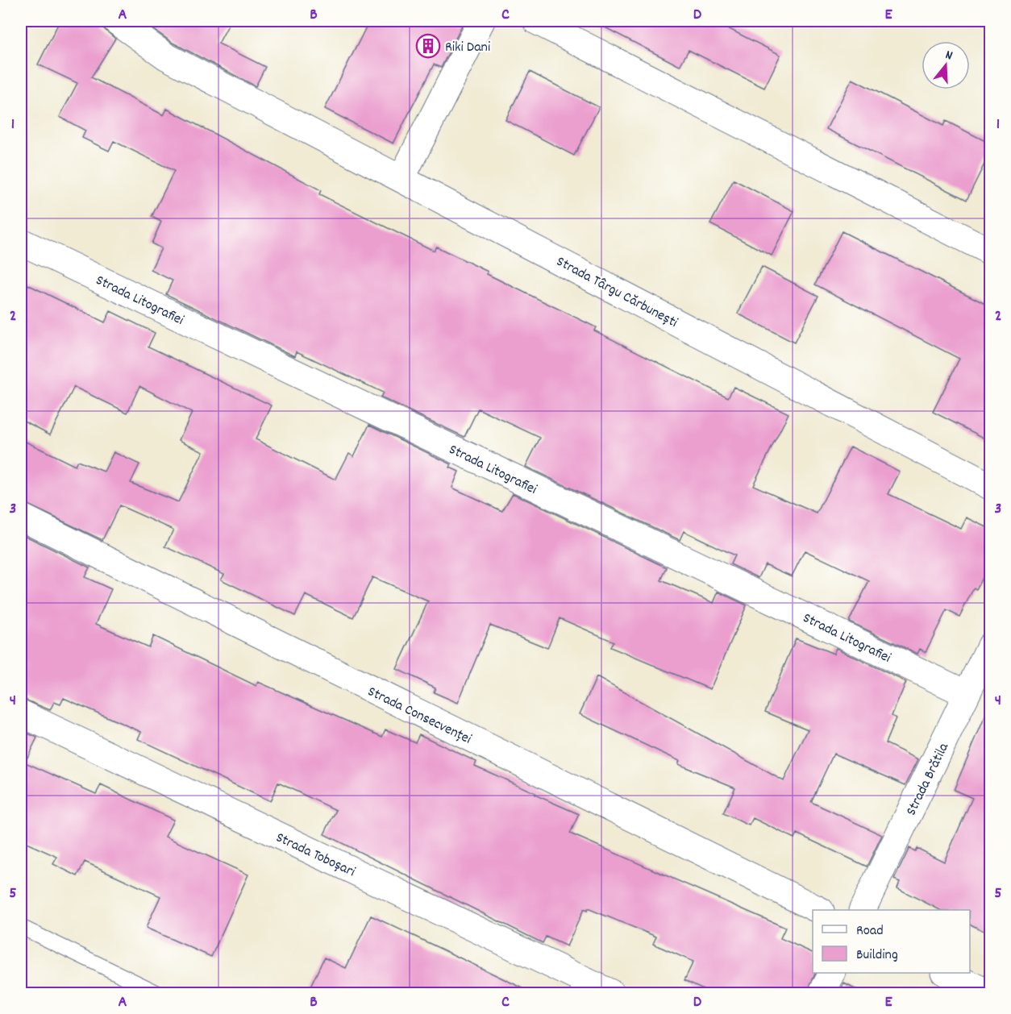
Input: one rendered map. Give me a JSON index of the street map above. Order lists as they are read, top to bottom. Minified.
{"streets":{"street":["Strada Târgu Cărbunești","Strada Litografiei","Strada Consecvenței","Strada Brătila","Strada Toboșari"]},"crossings":[["Strada Litografiei","Strada Brătila"]],"places":{"building":["Riki Dani"]},"legend":["Road","Building"],"north":"top","grid":{"columns":["A","B","C","D","E"],"rows":["1","2","3","4","5"]}}
